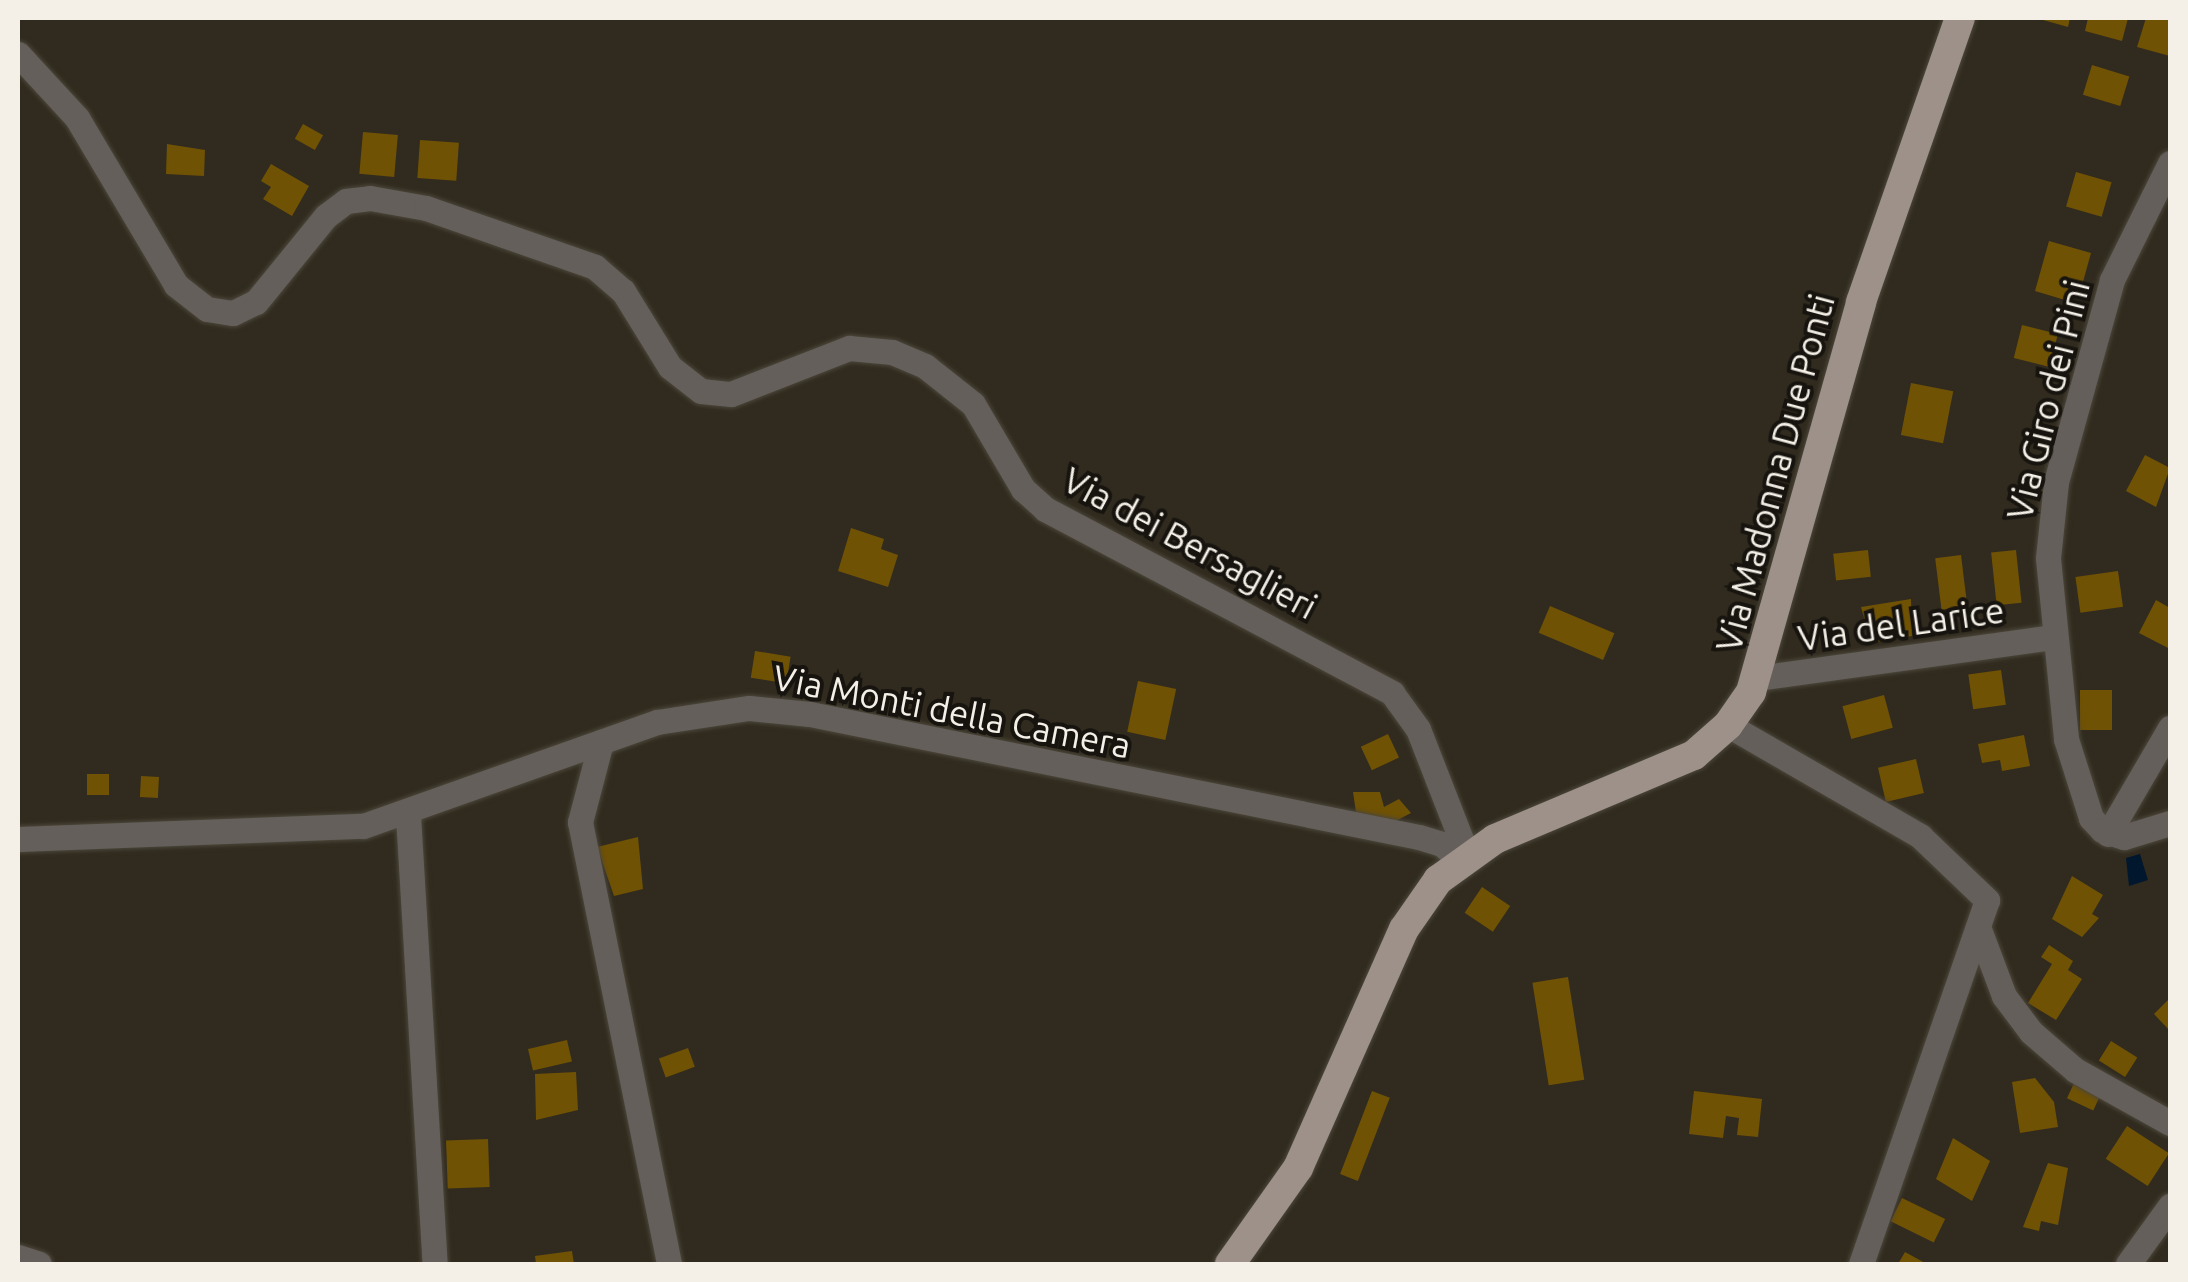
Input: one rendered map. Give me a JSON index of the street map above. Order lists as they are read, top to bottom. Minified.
{"streets":{"main road":["Via Madonna Due Ponti"],"street":["Via Giro dei Pini","Via dei Bersaglieri","Via del Larice","Via Monti della Camera"]},"crossings":[["Via Giro dei Pini","Via del Larice"],["Via Madonna Due Ponti","Via dei Bersaglieri"],["Via Madonna Due Ponti","Via del Larice"],["Via Madonna Due Ponti","Via Monti della Camera"],["Via dei Bersaglieri","Via Monti della Camera"]]}
